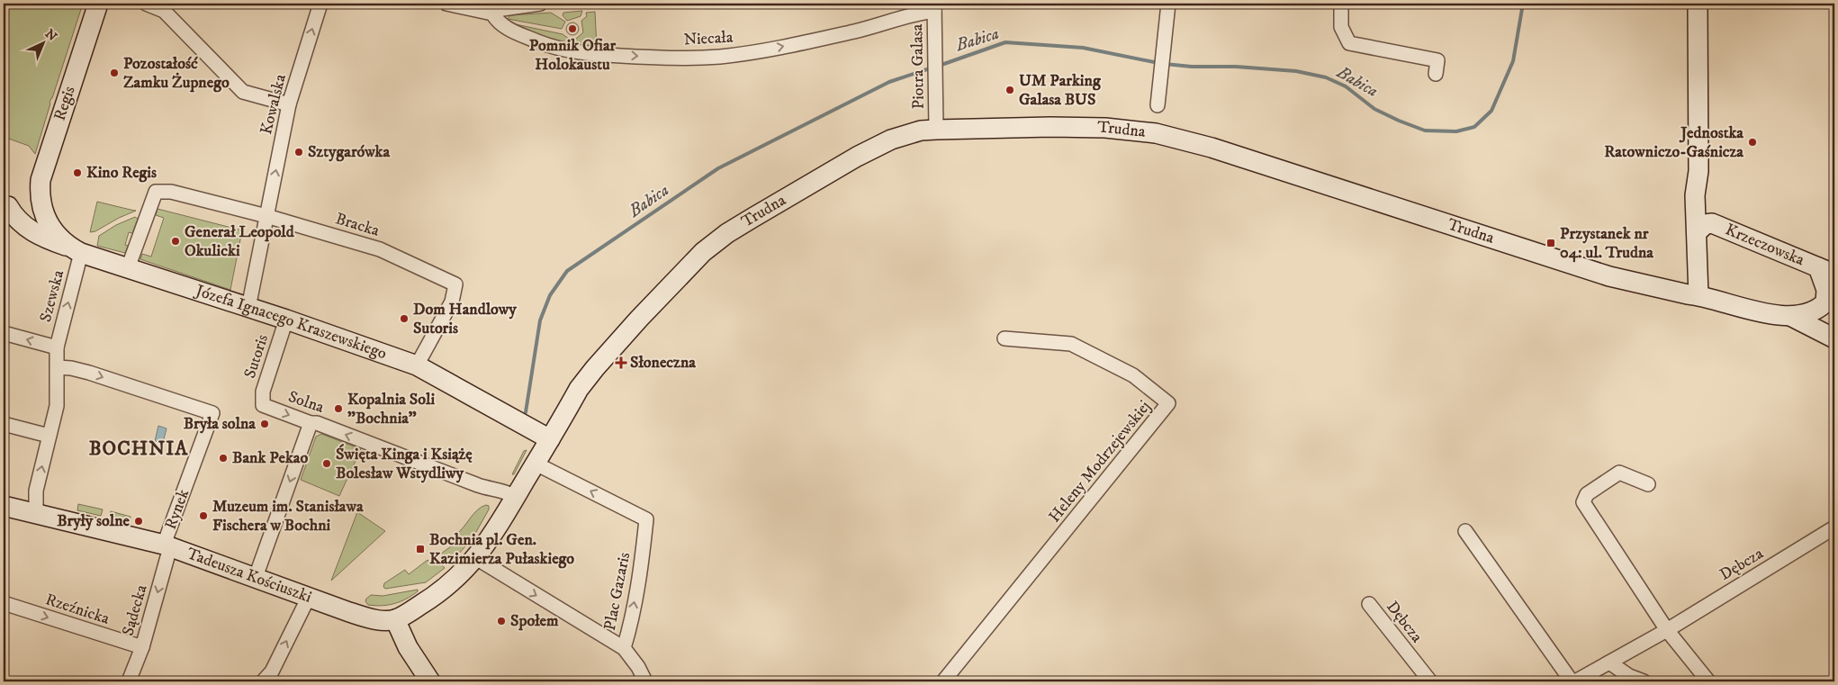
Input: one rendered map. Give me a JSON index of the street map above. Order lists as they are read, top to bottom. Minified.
{"streets":{"street":["Niecała","Piotra Galasa","Regis","Kowalska","Trudna","Bracka","Krzeczowska","Szewska","Józefa Ignacego Kraszewskiego","Sutoris","Solna","Heleny Modrzejewskiej","Rynek","Dębcza","Tadeusza Kościuszki","Plac Gazaris","Rzeźnicka","Sądecka"]},"crossings":[["Niecała","Piotra Galasa"],["Piotra Galasa","Trudna"],["Regis","Józefa Ignacego Kraszewskiego"],["Kowalska","Bracka"],["Kowalska","Józefa Ignacego Kraszewskiego"],["Trudna","Józefa Ignacego Kraszewskiego"],["Trudna","Solna"],["Trudna","Tadeusza Kościuszki"],["Trudna","Plac Gazaris"],["Bracka","Józefa Ignacego Kraszewskiego"],["Szewska","Józefa Ignacego Kraszewskiego"],["Józefa Ignacego Kraszewskiego","Sutoris"],["Sutoris","Solna"],["Rynek","Tadeusza Kościuszki"],["Rynek","Sądecka"],["Tadeusza Kościuszki","Sądecka"],["Rzeźnicka","Sądecka"]],"one_way":["Niecała","Kowalska","Szewska","Rzeźnicka","Sądecka"],"districts":["BOCHNIA"],"water":["Babica"],"places":{"other":["Pomnik Ofiar Holokaustu","Pozostałość Zamku Żupnego","UM Parking Galasa BUS","Jednostka Ratowniczo-Gaśnicza","Sztygarówka","Kino Regis","Generał Leopold Okulicki","Dom Handlowy Sutoris","Kopalnia Soli \"Bochnia\"","Bryła solna","Bank Pekao","Święta Kinga i Książę Bolesław Wstydliwy","Muzeum im. Stanisława Fischera w Bochni","Bryły solne","Społem"],"transit":["Przystanek nr 04: ul. Trudna","Bochnia pl. Gen. Kazimierza Pułaskiego"],"health":["Słoneczna"]},"north":"top right"}
